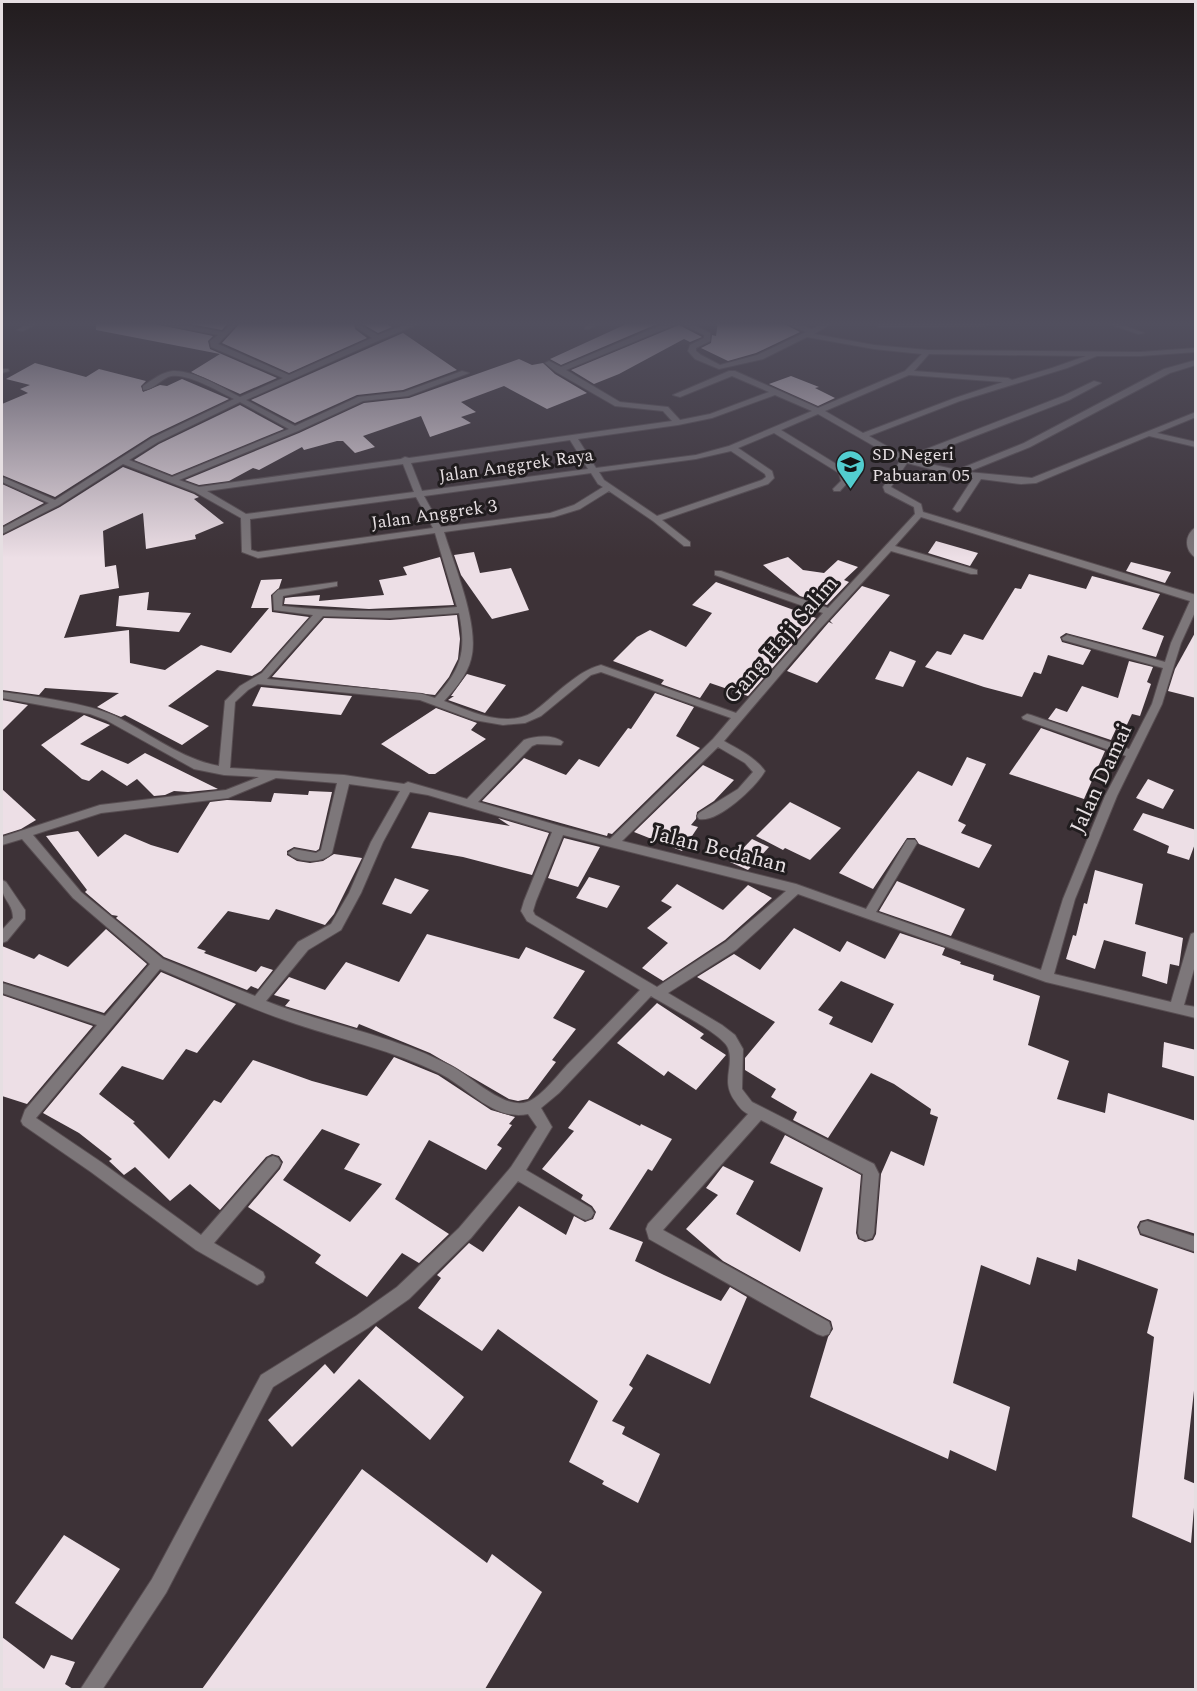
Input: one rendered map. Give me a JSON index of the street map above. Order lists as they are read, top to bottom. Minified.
{"streets":{"street":["Jalan Anggrek Raya","Jalan Anggrek 3","Gang Haji Salim","Jalan Damai","Jalan Bedahan"]},"crossings":[["Jalan Anggrek Raya","Jalan Anggrek 3"],["Gang Haji Salim","Jalan Bedahan"],["Jalan Damai","Jalan Bedahan"]],"places":{"school or university":["SD Negeri Pabuaran 05"]}}
